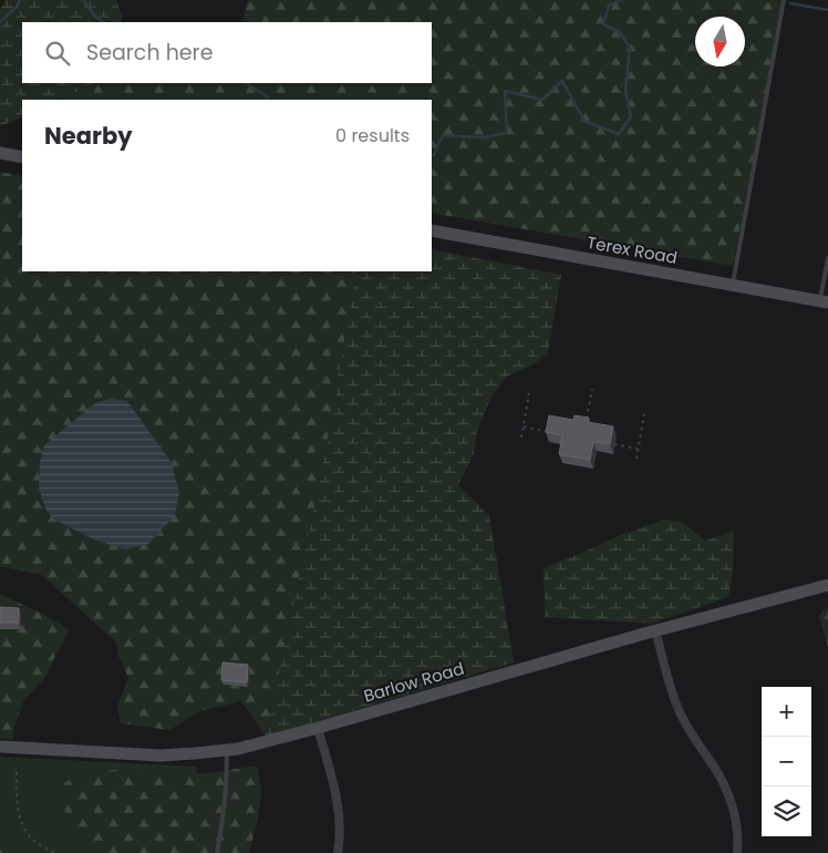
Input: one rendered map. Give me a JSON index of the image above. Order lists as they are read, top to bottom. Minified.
{"streets":{"street":["Terex Road","Barlow Road"]},"north":"bottom","page":{"search":"Search here","heading":["Nearby","0 results"],"map_buttons":["+","−"]}}
